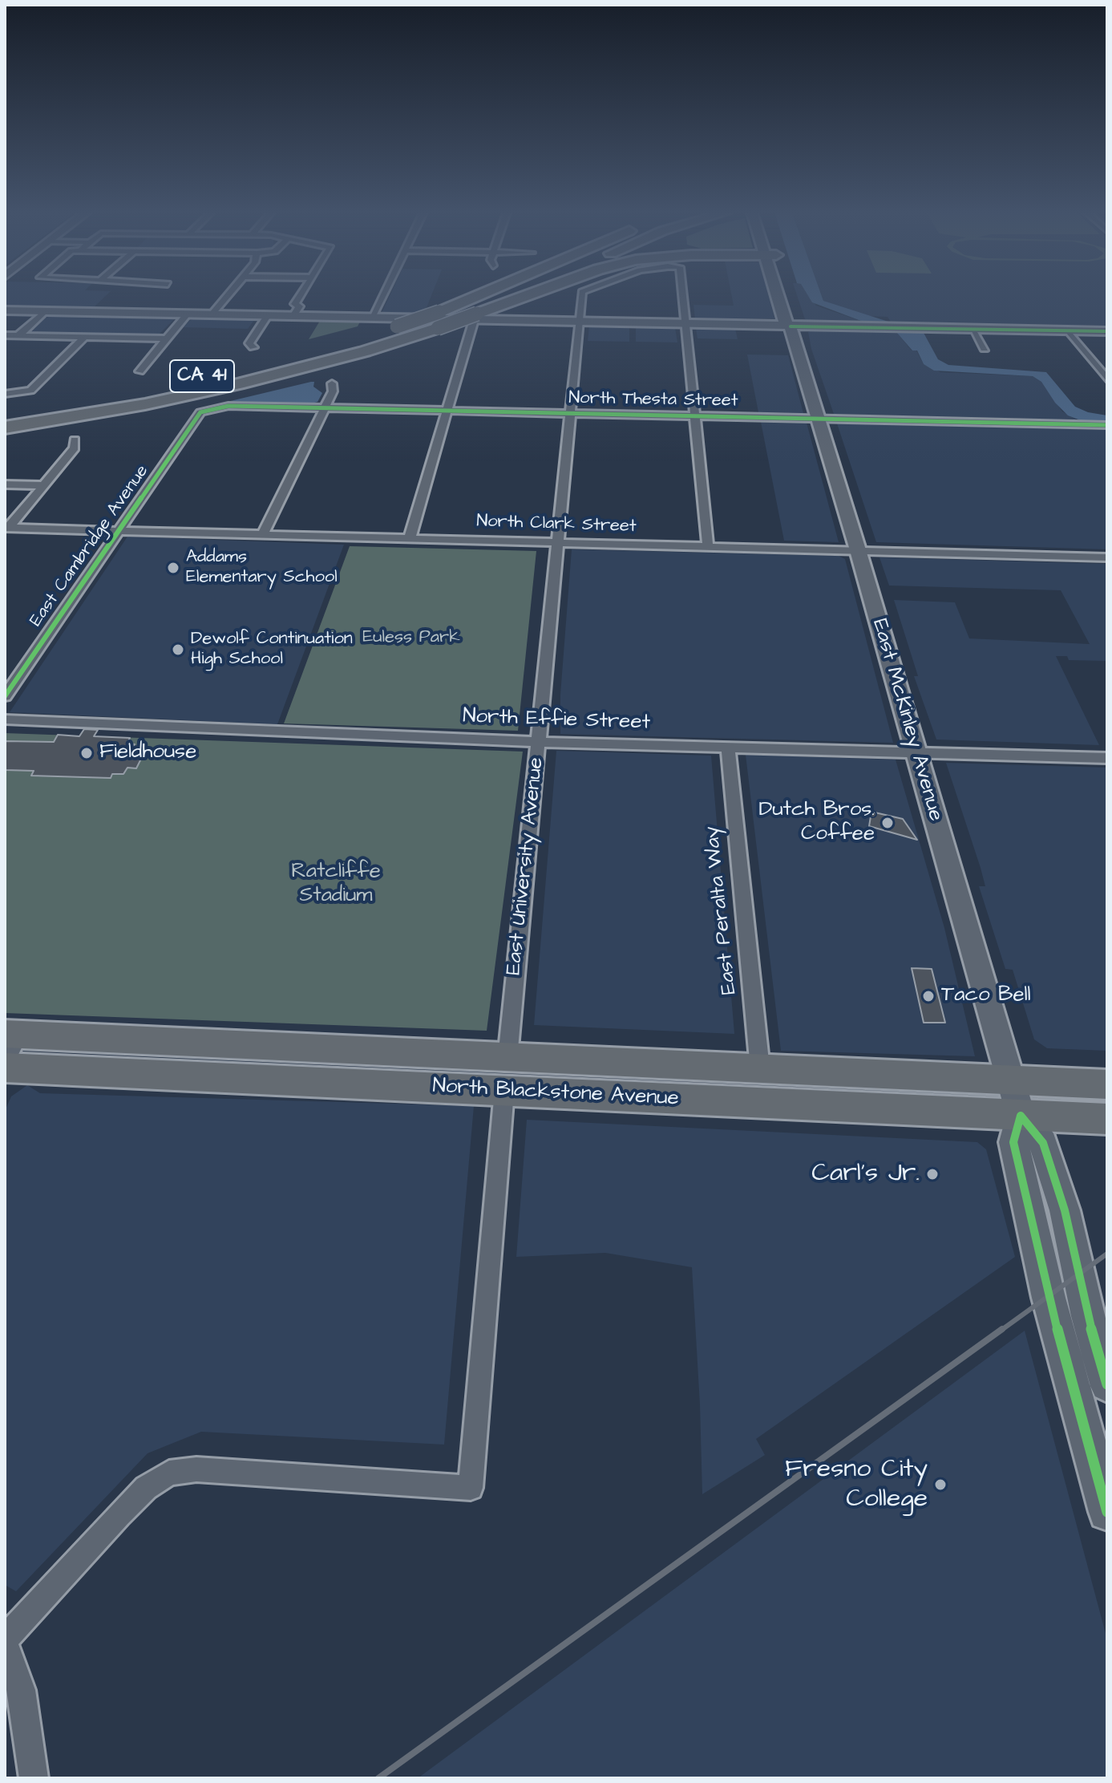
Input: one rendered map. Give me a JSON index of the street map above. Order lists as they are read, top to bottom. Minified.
{"streets":{"highway":["CA 41"],"main road":["East McKinley Avenue","North Blackstone Avenue"],"street":["North Thesta Street","North Clark Street","East Cambridge Avenue","North Effie Street","East University Avenue","East Peralta Way"]},"crossings":[["North Thesta Street","East Cambridge Avenue"],["North Thesta Street","East McKinley Avenue"],["North Thesta Street","East University Avenue"],["North Clark Street","East Cambridge Avenue"],["North Clark Street","East McKinley Avenue"],["North Clark Street","East University Avenue"],["North Effie Street","East McKinley Avenue"],["North Effie Street","East University Avenue"],["North Effie Street","East Peralta Way"],["East McKinley Avenue","North Blackstone Avenue"],["East University Avenue","North Blackstone Avenue"],["East Peralta Way","North Blackstone Avenue"]],"parks":["Euless Park","Ratcliffe Stadium"],"places":["Addams Elementary School","Dewolf Continuation High School","Fieldhouse","Dutch Bros. Coffee","Taco Bell","Carl's Jr.","Fresno City College"]}
